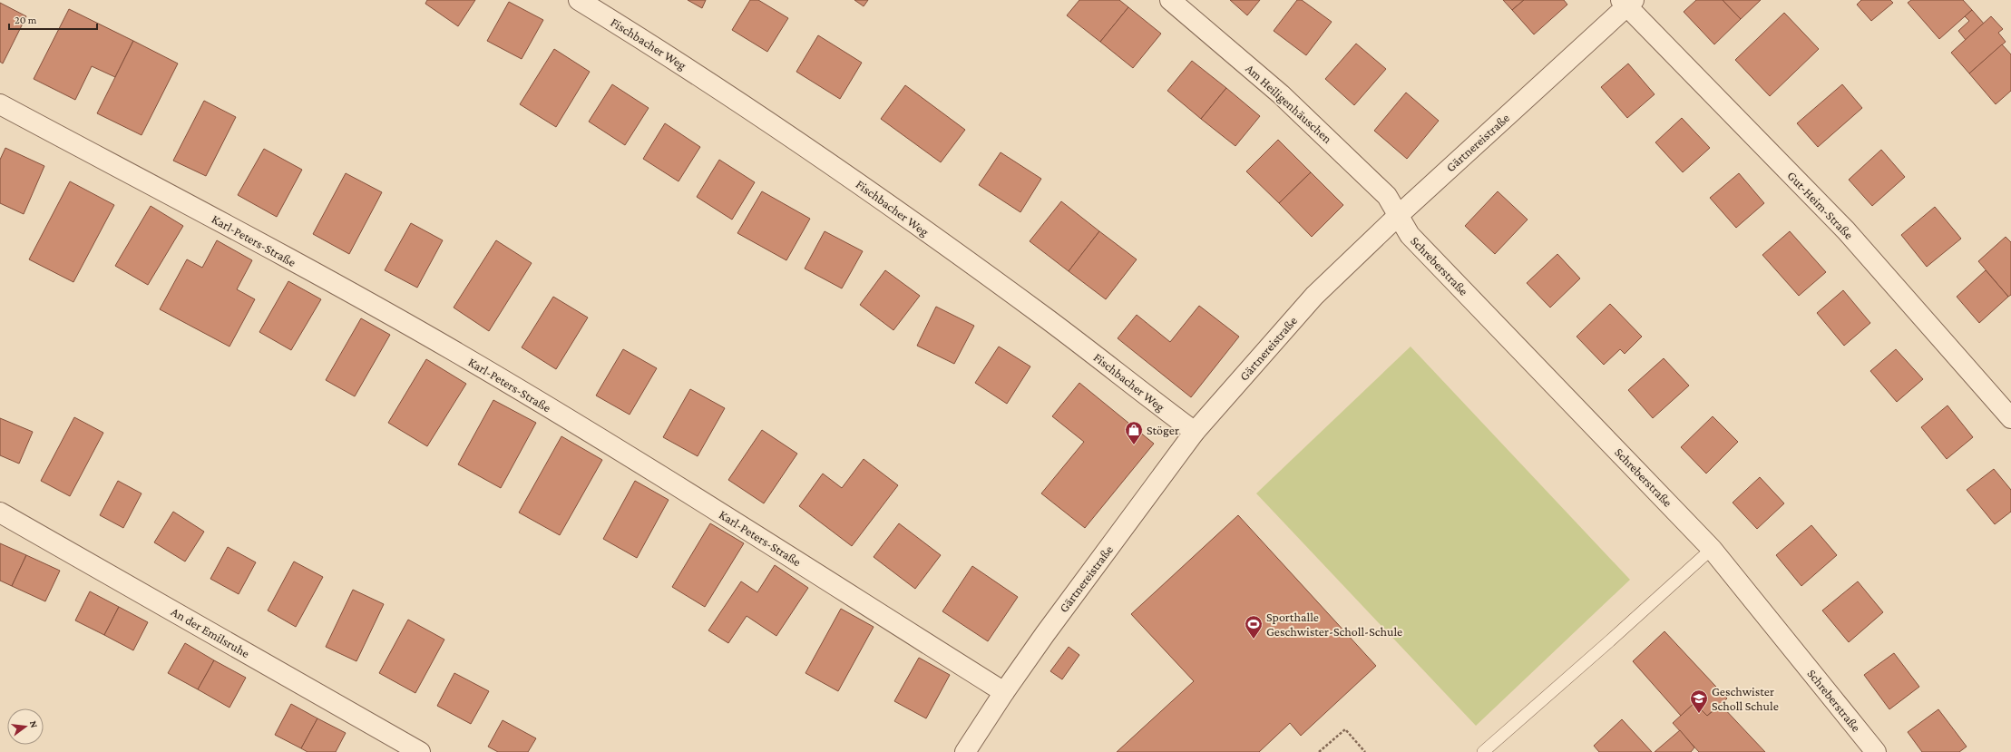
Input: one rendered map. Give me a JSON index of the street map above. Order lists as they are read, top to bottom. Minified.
{"streets":{"street":["Fischbacher Weg","Am Heiligenhäuschen","Gärtnereistraße","Gut-Heim-Straße","Karl-Peters-Straße","Schreberstraße","An der Emilsruhe"]},"crossings":[["Fischbacher Weg","Gärtnereistraße"],["Am Heiligenhäuschen","Gärtnereistraße"],["Am Heiligenhäuschen","Schreberstraße"],["Gärtnereistraße","Gut-Heim-Straße"],["Gärtnereistraße","Karl-Peters-Straße"],["Gärtnereistraße","Schreberstraße"]],"places":{"shop":["Stöger"],"sports":["Sporthalle Geschwister-Scholl-Schule"],"school or university":["Geschwister Scholl Schule"]},"scale_bar":"20 m","north":"right"}
